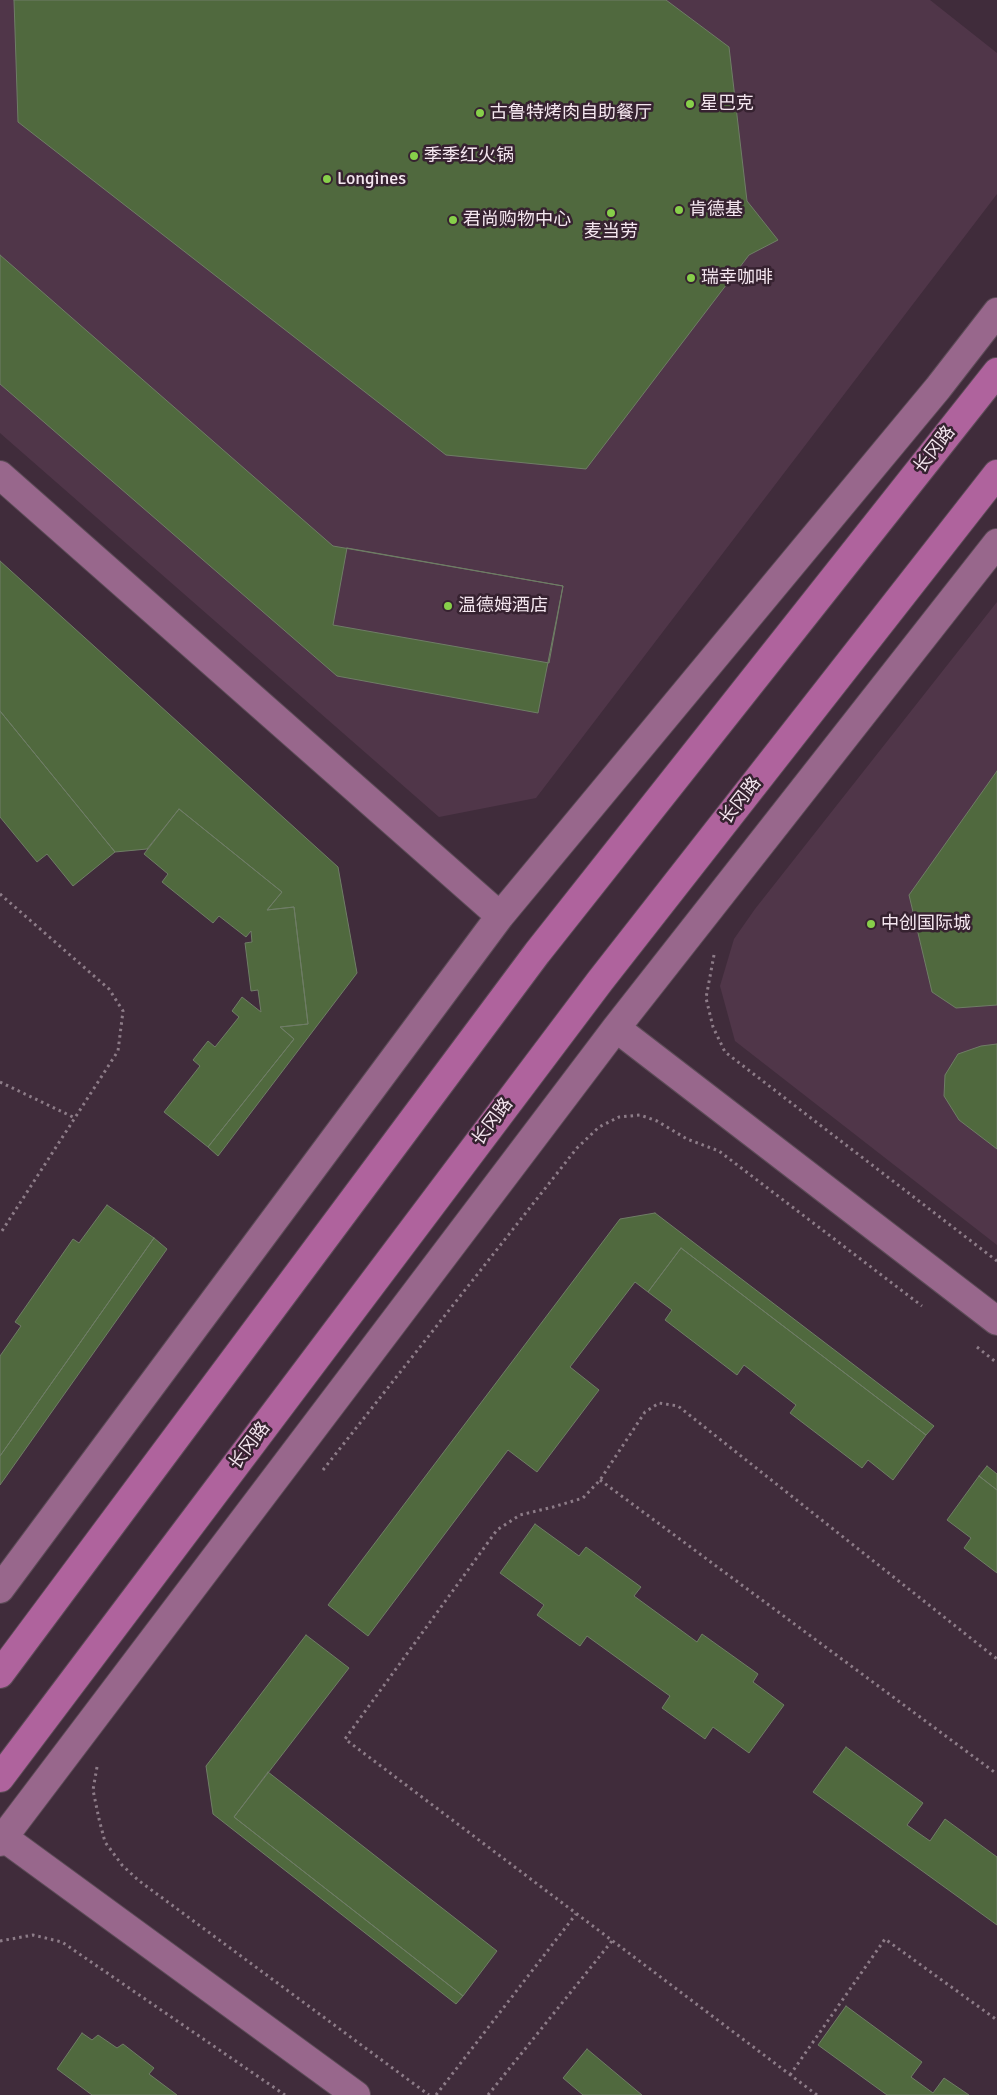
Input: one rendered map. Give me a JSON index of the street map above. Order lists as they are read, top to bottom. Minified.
{"streets":{"main road":["长冈路"]},"places":["星巴克","古鲁特烤肉自助餐厅","季季红火锅","Longines","肯德基","麦当劳","君尚购物中心","瑞幸咖啡","温德姆酒店","中创国际城"]}
